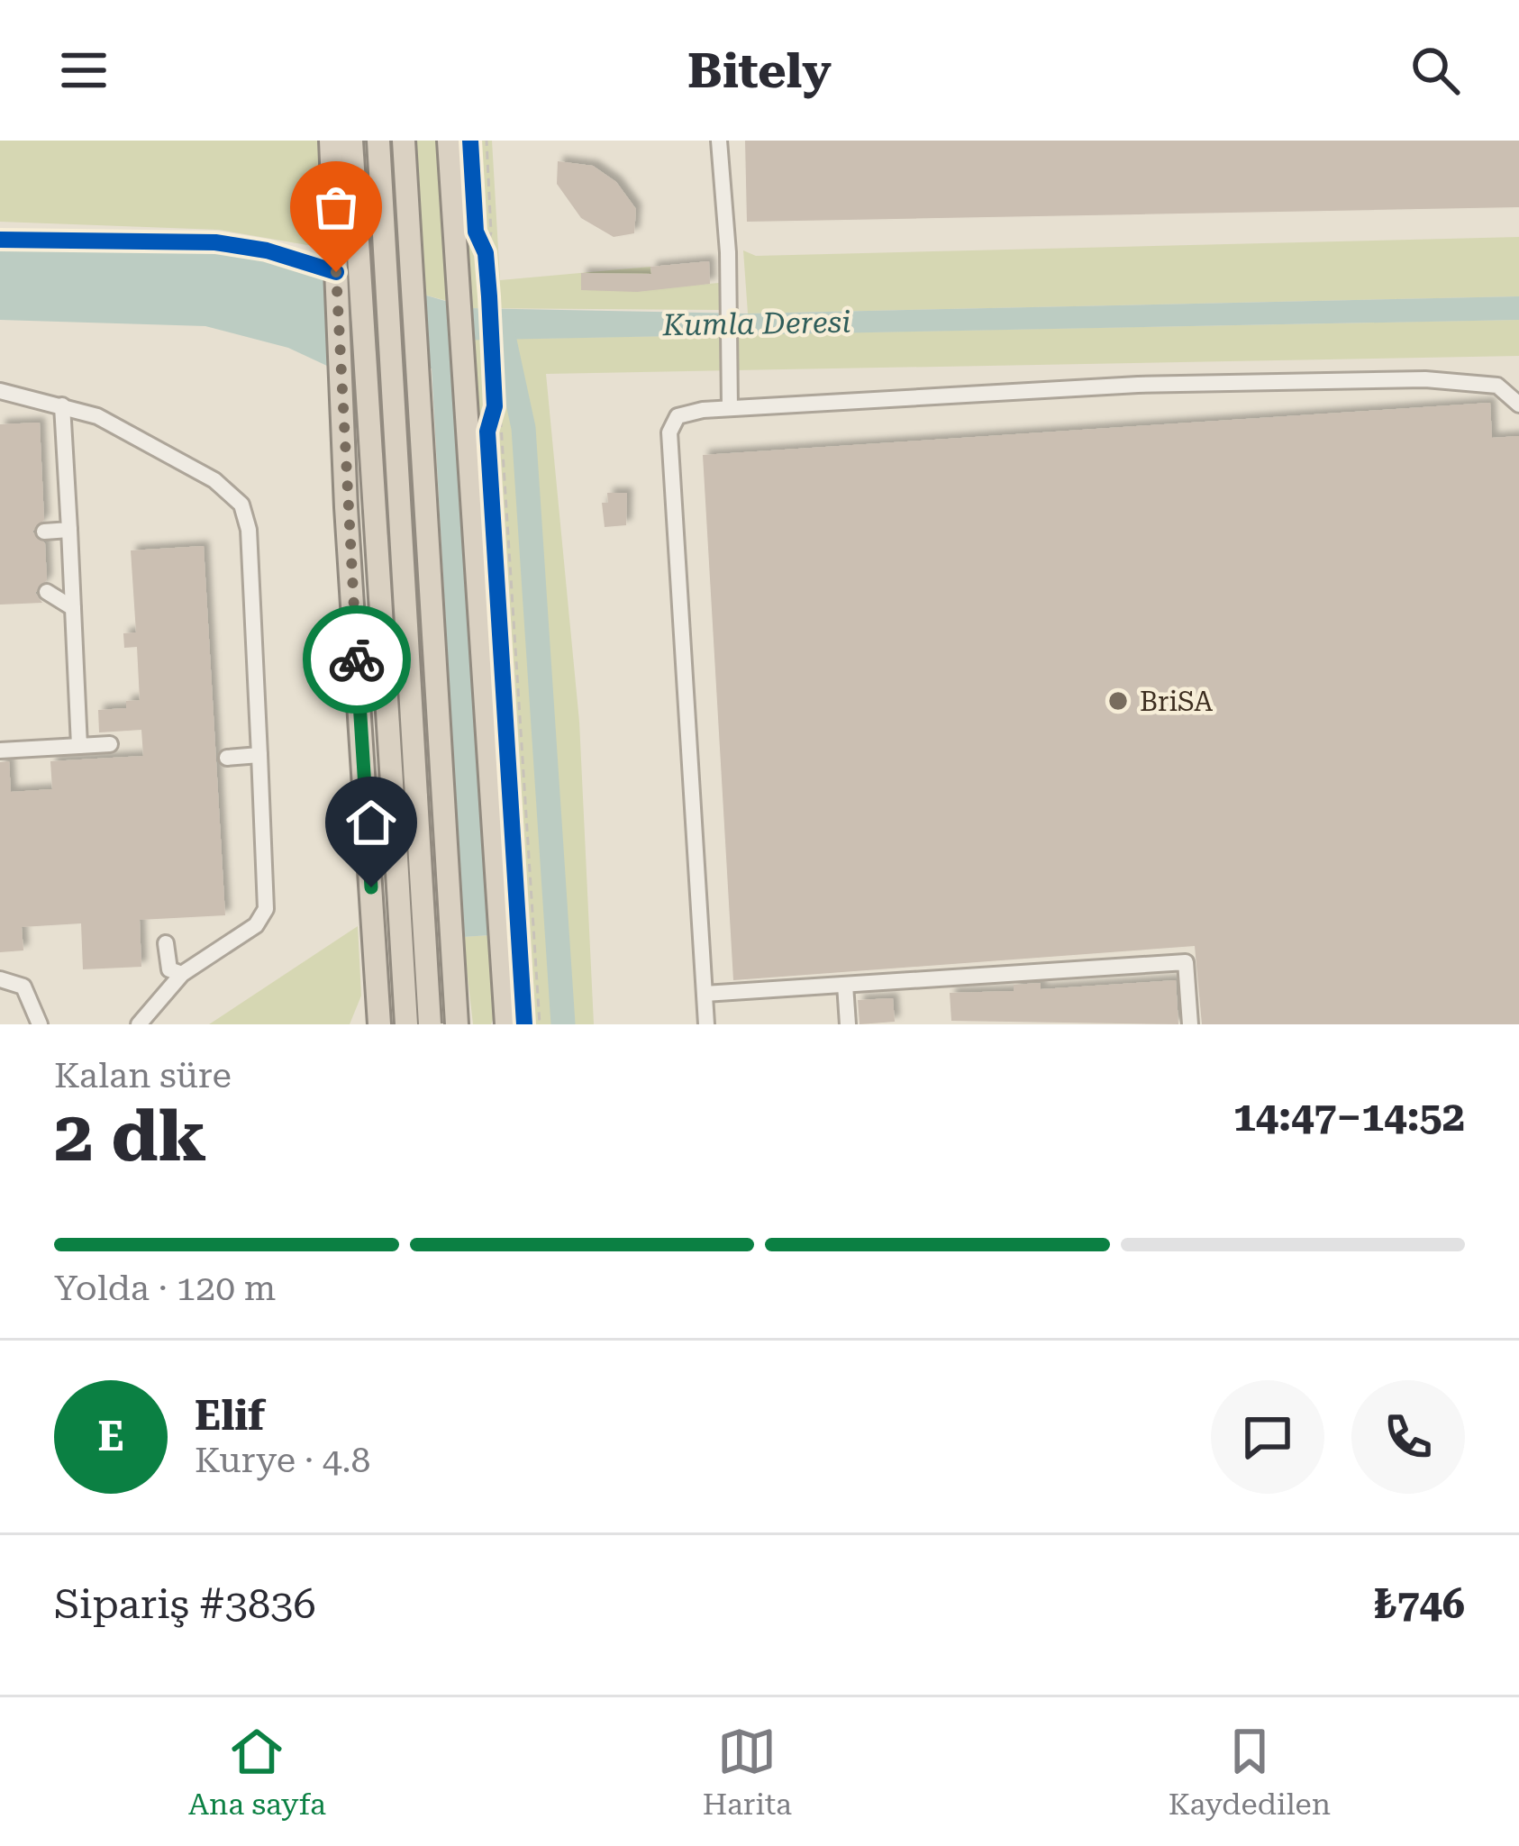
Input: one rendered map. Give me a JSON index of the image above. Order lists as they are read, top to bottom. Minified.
{"water":["Kumla Deresi"],"places":["BriSA"],"page":{"header":"Bitely","heading":["2 dk","Kalan süre","14:47–14:52"],"panel":["Elif","Kurye · 4.8","Sipariş #3836","₺746"],"bar":"Yolda · 120 m","round":"E","tabs":["Ana sayfa","Harita","Kaydedilen"]}}
